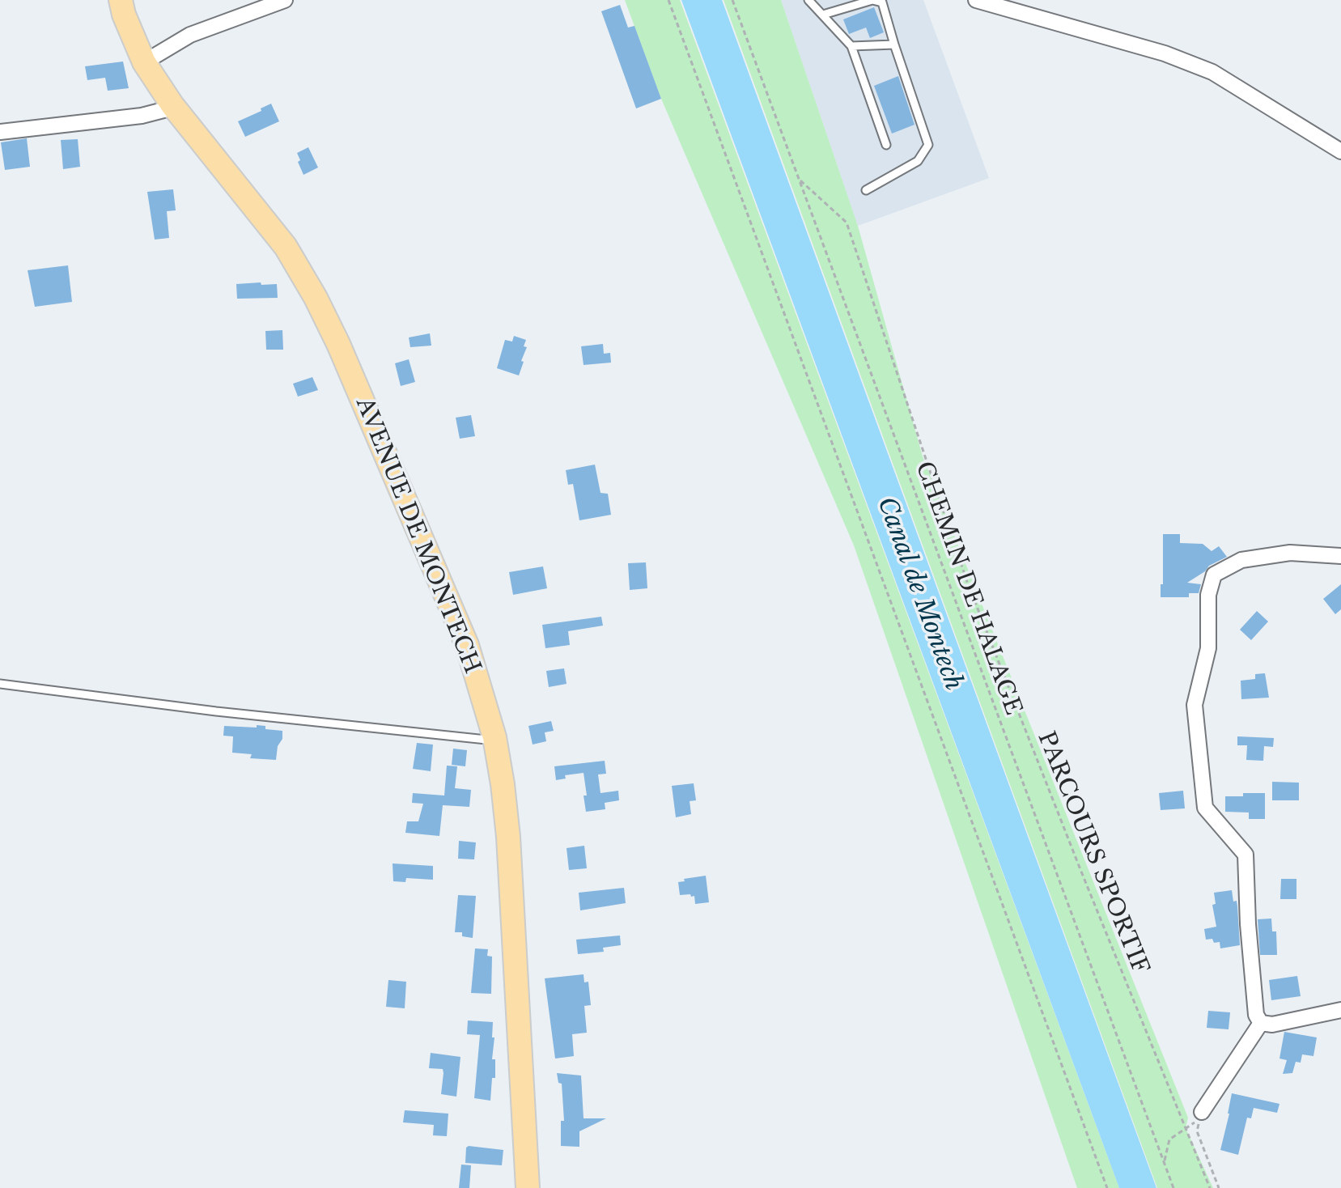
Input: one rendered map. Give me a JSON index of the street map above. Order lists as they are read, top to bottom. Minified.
{"streets":{"main road":["AVENUE DE MONTECH"],"path":["CHEMIN DE HALAGE","PARCOURS SPORTIF"]},"crossings":[["CHEMIN DE HALAGE","PARCOURS SPORTIF"]],"water":["Canal de Montech"]}
